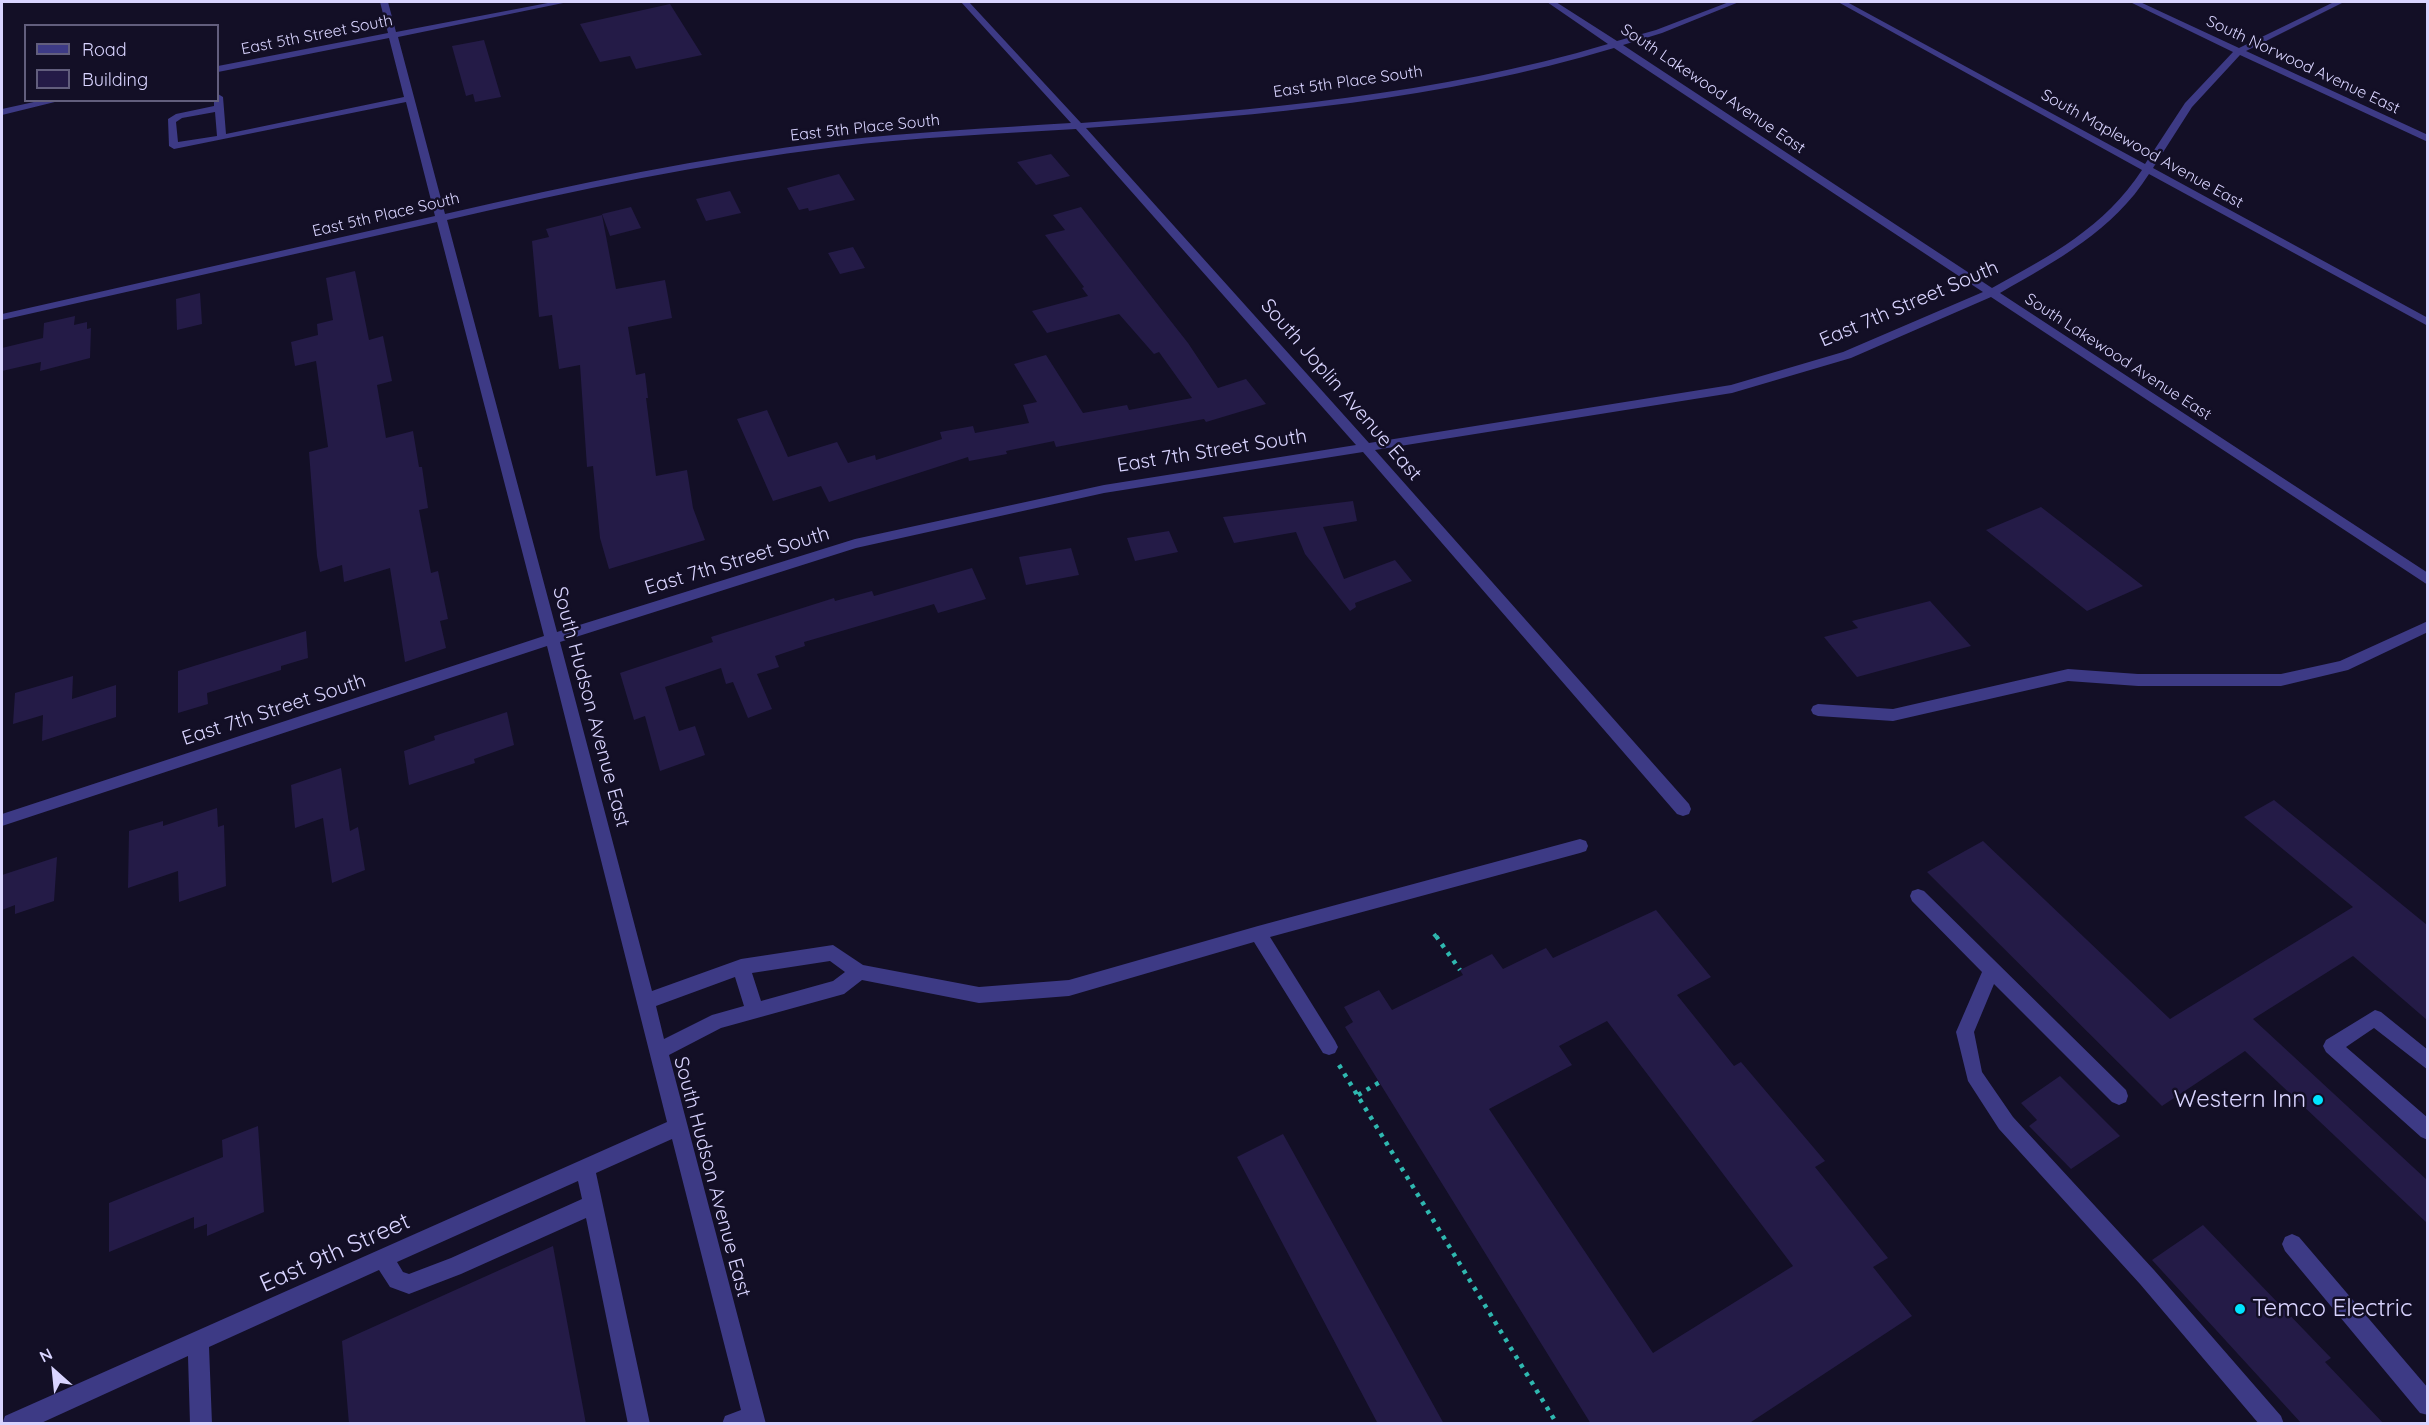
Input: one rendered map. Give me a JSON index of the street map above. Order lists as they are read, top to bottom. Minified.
{"streets":{"street":["East 5th Street South","South Norwood Avenue East","East 5th Place South","South Lakewood Avenue East","South Maplewood Avenue East","East 7th Street South","South Joplin Avenue East","South Hudson Avenue East","East 9th Street"]},"crossings":[["East 5th Street South","South Hudson Avenue East"],["South Norwood Avenue East","East 7th Street South"],["East 5th Place South","South Lakewood Avenue East"],["East 5th Place South","South Joplin Avenue East"],["East 5th Place South","South Hudson Avenue East"],["South Lakewood Avenue East","East 7th Street South"],["South Maplewood Avenue East","East 7th Street South"],["East 7th Street South","South Joplin Avenue East"],["East 7th Street South","South Hudson Avenue East"],["South Hudson Avenue East","East 9th Street"]],"places":["Western Inn","Temco Electric"],"legend":["Road","Building"],"north":"top left"}
